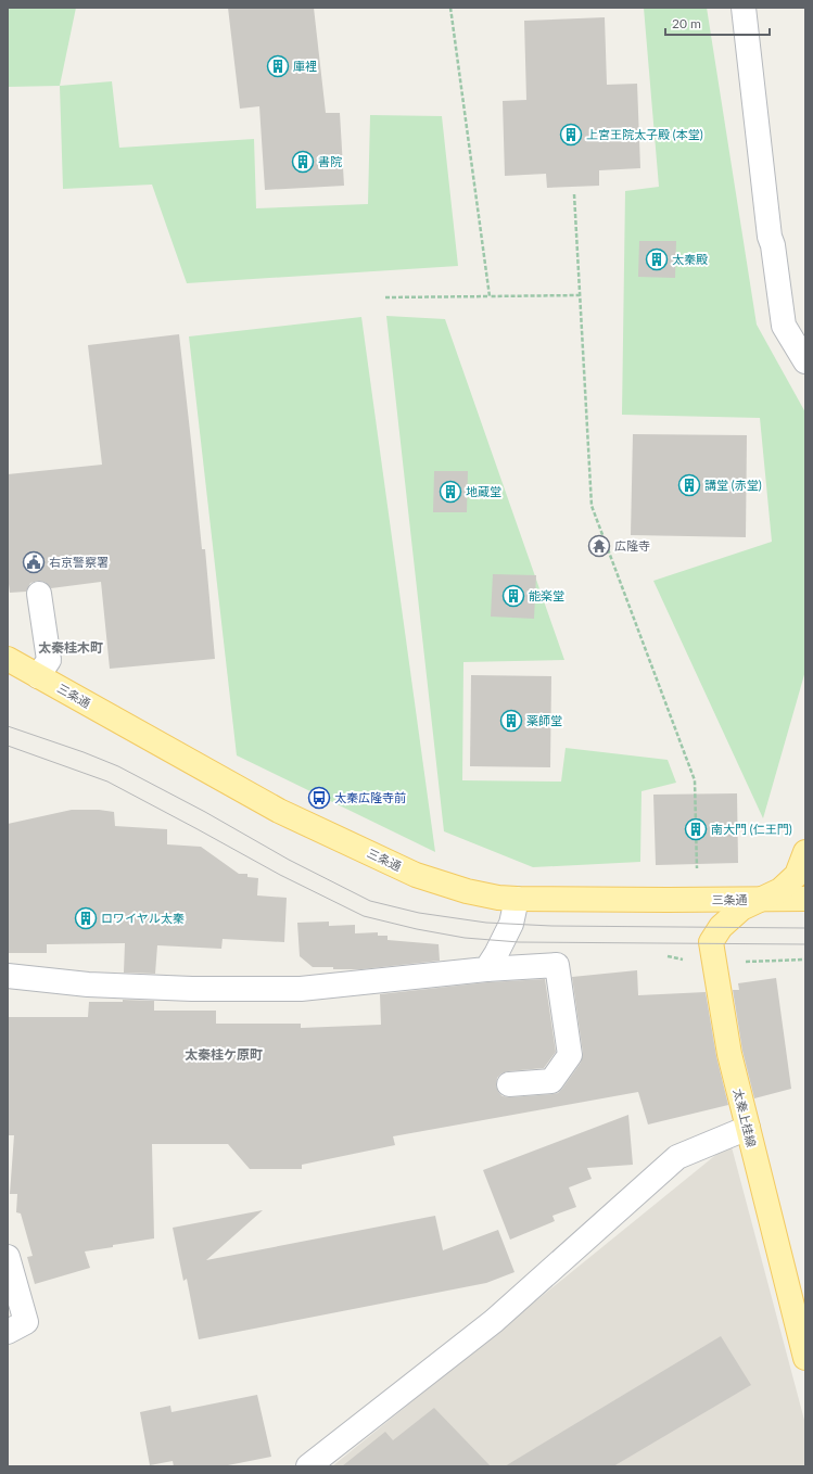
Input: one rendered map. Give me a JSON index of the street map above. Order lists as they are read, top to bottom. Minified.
{"streets":{"main road":["三条通","太秦上桂線"]},"crossings":[["三条通","太秦上桂線"]],"districts":["太秦桂木町","太秦桂ケ原町"],"places":{"building":["庫裡","上宮王院太子殿 (本堂)","書院","太秦殿","講堂 (赤堂)","地蔵堂","能楽堂","薬師堂","南大門 (仁王門)","ロワイヤル太秦"],"temple":["広隆寺"],"public building":["右京警察署"],"bus stop":["太秦広隆寺前"]},"scale_bar":"20 m"}
